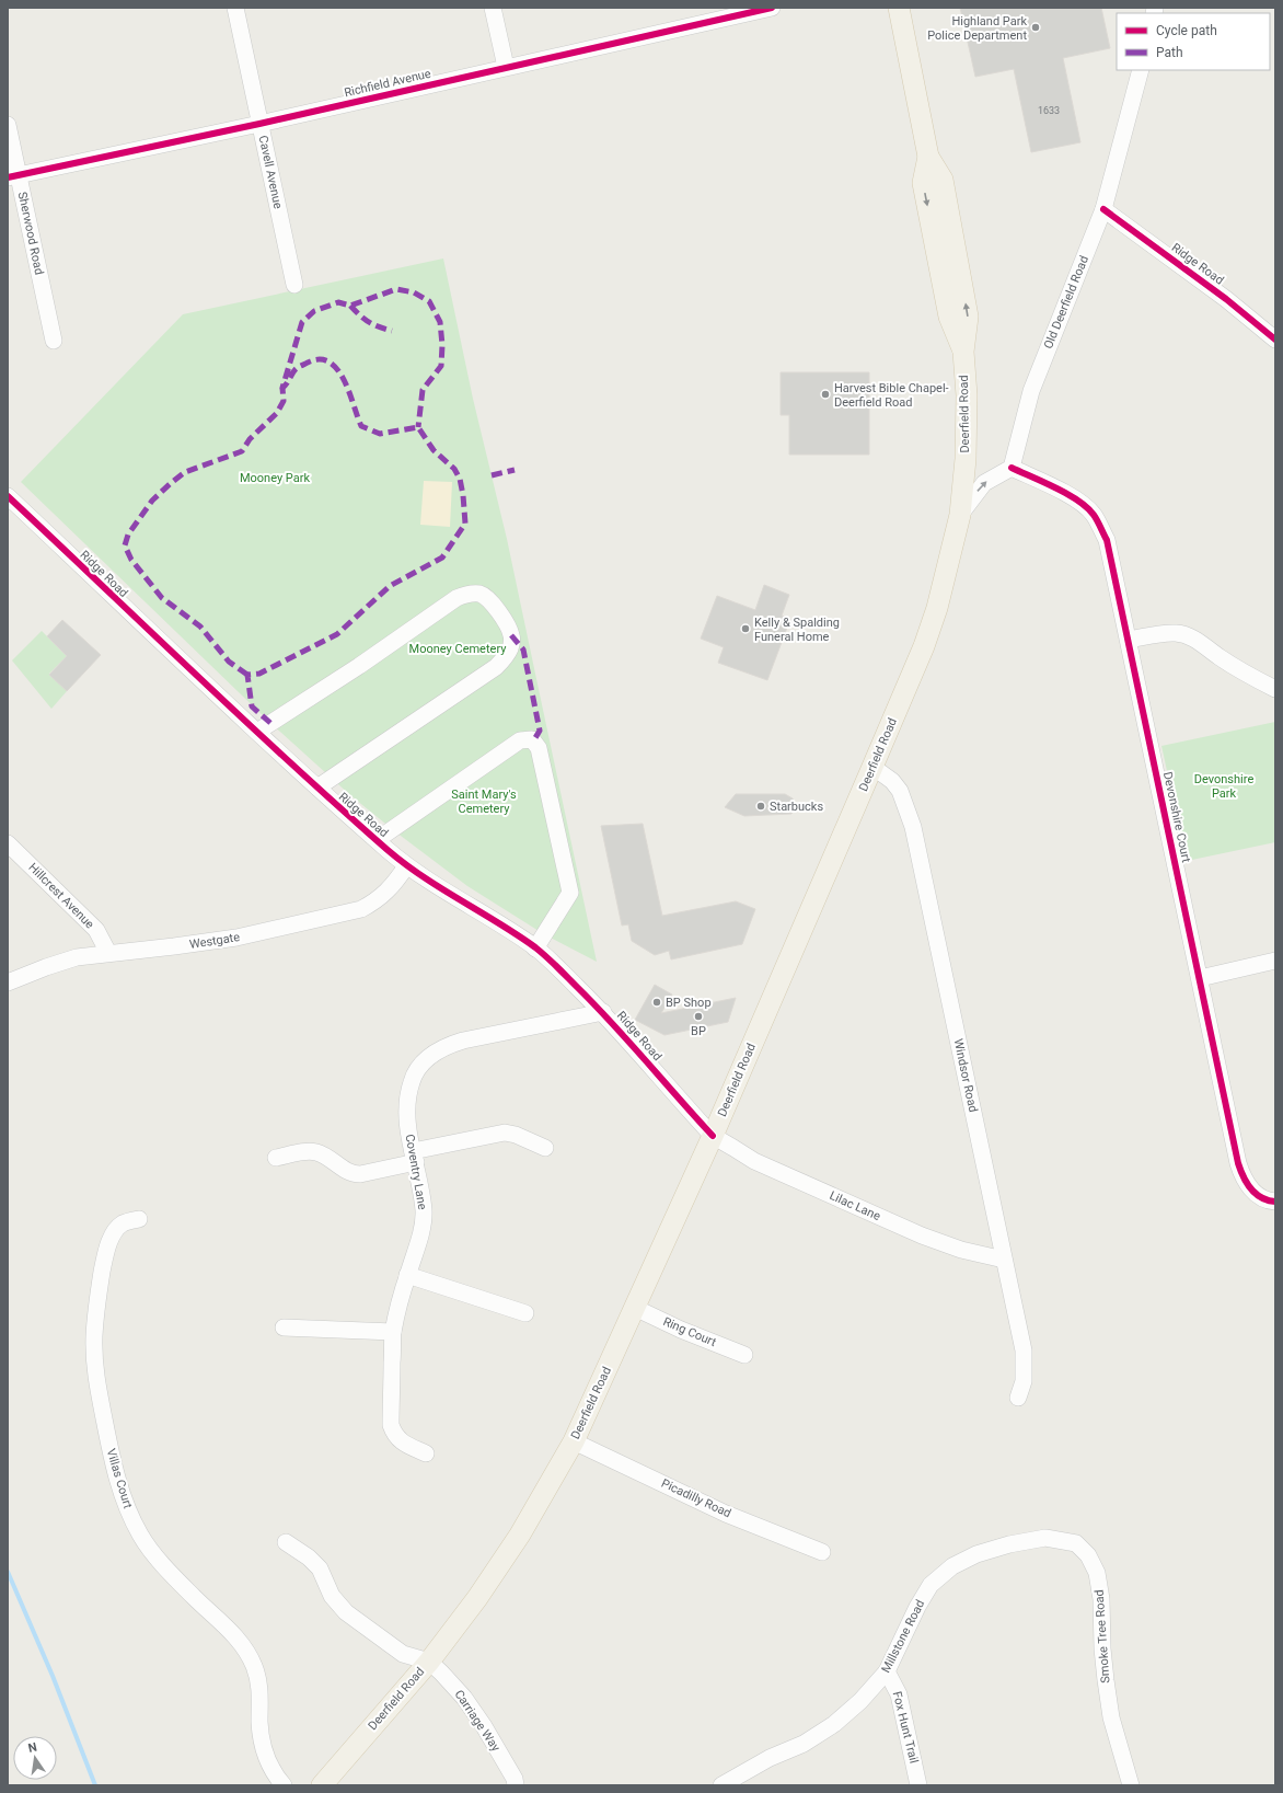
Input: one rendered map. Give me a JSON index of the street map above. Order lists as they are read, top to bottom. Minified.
{"streets":{"main road":["Deerfield Road"],"street":["Richfield Avenue","Cavell Avenue","Sherwood Road","Ridge Road","Old Deerfield Road","Devonshire Court","Hillcrest Avenue","Westgate","Windsor Road","Coventry Lane","Lilac Lane","Ring Court","Villas Court","Picadilly Road","Millstone Road","Smoke Tree Road","Carriage Way","Fox Hunt Trail"]},"crossings":[["Richfield Avenue","Cavell Avenue"],["Richfield Avenue","Sherwood Road"],["Ridge Road","Old Deerfield Road"],["Ridge Road","Deerfield Road"],["Ridge Road","Westgate"],["Ridge Road","Coventry Lane"],["Ridge Road","Lilac Lane"],["Old Deerfield Road","Devonshire Court"],["Deerfield Road","Windsor Road"],["Deerfield Road","Lilac Lane"],["Deerfield Road","Ring Court"],["Deerfield Road","Picadilly Road"],["Deerfield Road","Carriage Way"],["Hillcrest Avenue","Westgate"],["Windsor Road","Lilac Lane"],["Millstone Road","Smoke Tree Road"],["Millstone Road","Fox Hunt Trail"]],"parks":["Mooney Park","Mooney Cemetery","Devonshire Park","Saint Mary's Cemetery"],"places":["Highland Park Police Department","Harvest Bible Chapel- Deerfield Road","Kelly & Spalding Funeral Home","Starbucks","BP Shop","BP"],"house_numbers":["1633"],"legend":["Cycle path","Path"],"north":"top"}
